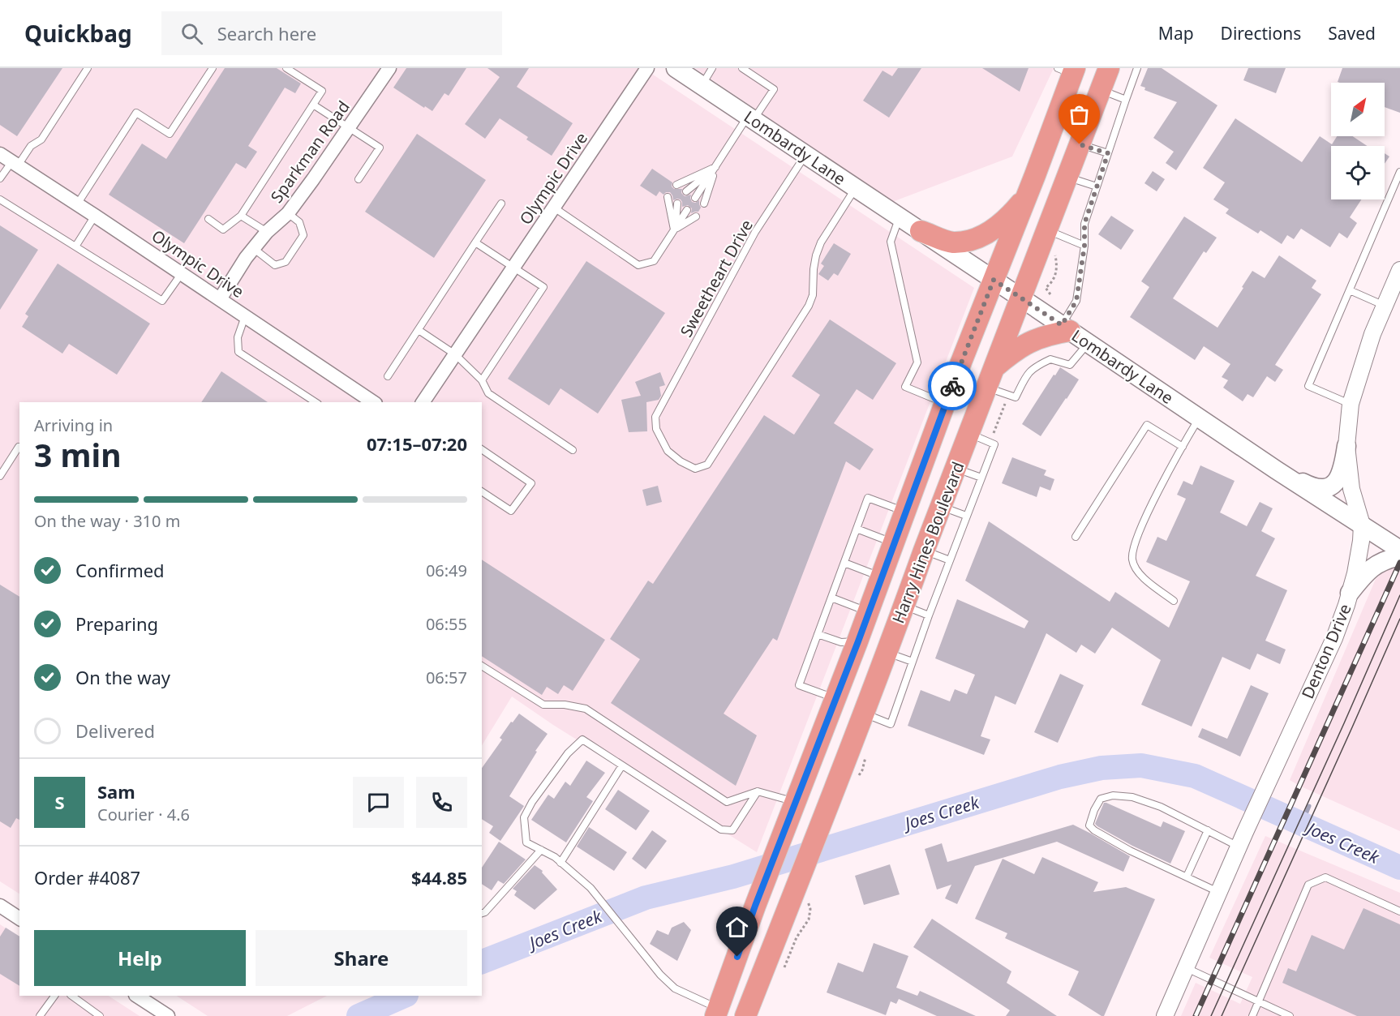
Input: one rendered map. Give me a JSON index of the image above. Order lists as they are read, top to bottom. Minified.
{"streets":{"main road":["Lombardy Lane","Harry Hines Boulevard"],"street":["Sparkman Road","Olympic Drive","Denton Drive"],"lane":["Sweetheart Drive"]},"crossings":[["Lombardy Lane","Sweetheart Drive"],["Lombardy Lane","Harry Hines Boulevard"],["Lombardy Lane","Denton Drive"],["Sparkman Road","Olympic Drive"]],"water":["Joes Creek"],"north":"top right","page":{"header":"Quickbag","search":"Search here","nav":["Map","Directions","Saved"],"heading":["3 min","Arriving in","07:15–07:20"],"panel":["Sam","Courier · 4.6","Order #4087","$44.85"],"bar":"On the way · 310 m","list":[["Confirmed","06:49"],["Preparing","06:55"],["On the way","06:57"],"Delivered"],"round":"S","buttons":["Help","Share"]}}
